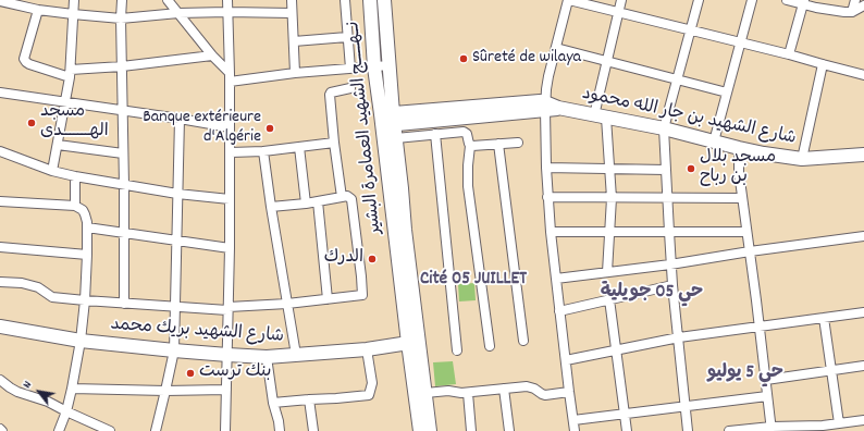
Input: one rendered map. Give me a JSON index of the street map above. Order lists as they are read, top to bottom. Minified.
{"streets":{"street":["شارع الشهيد بن جار الله محمود","نــهـــــج الشهيد العمامرة البشير","شارع الشهيد بريك محمد"]},"crossings":[["شارع الشهيد بن جار الله محمود","نــهـــــج الشهيد العمامرة البشير"],["نــهـــــج الشهيد العمامرة البشير","شارع الشهيد بريك محمد"]],"districts":["Cité 05 JUILLET","حي 05 جويلية","حي 5 يوليو"],"places":["Sûreté de wilaya","مسجد الهـــــــدى","Banque extérieure d'Algérie","مسجد بلال بن رباح","الدرك","بنك ترست"],"north":"top left"}
